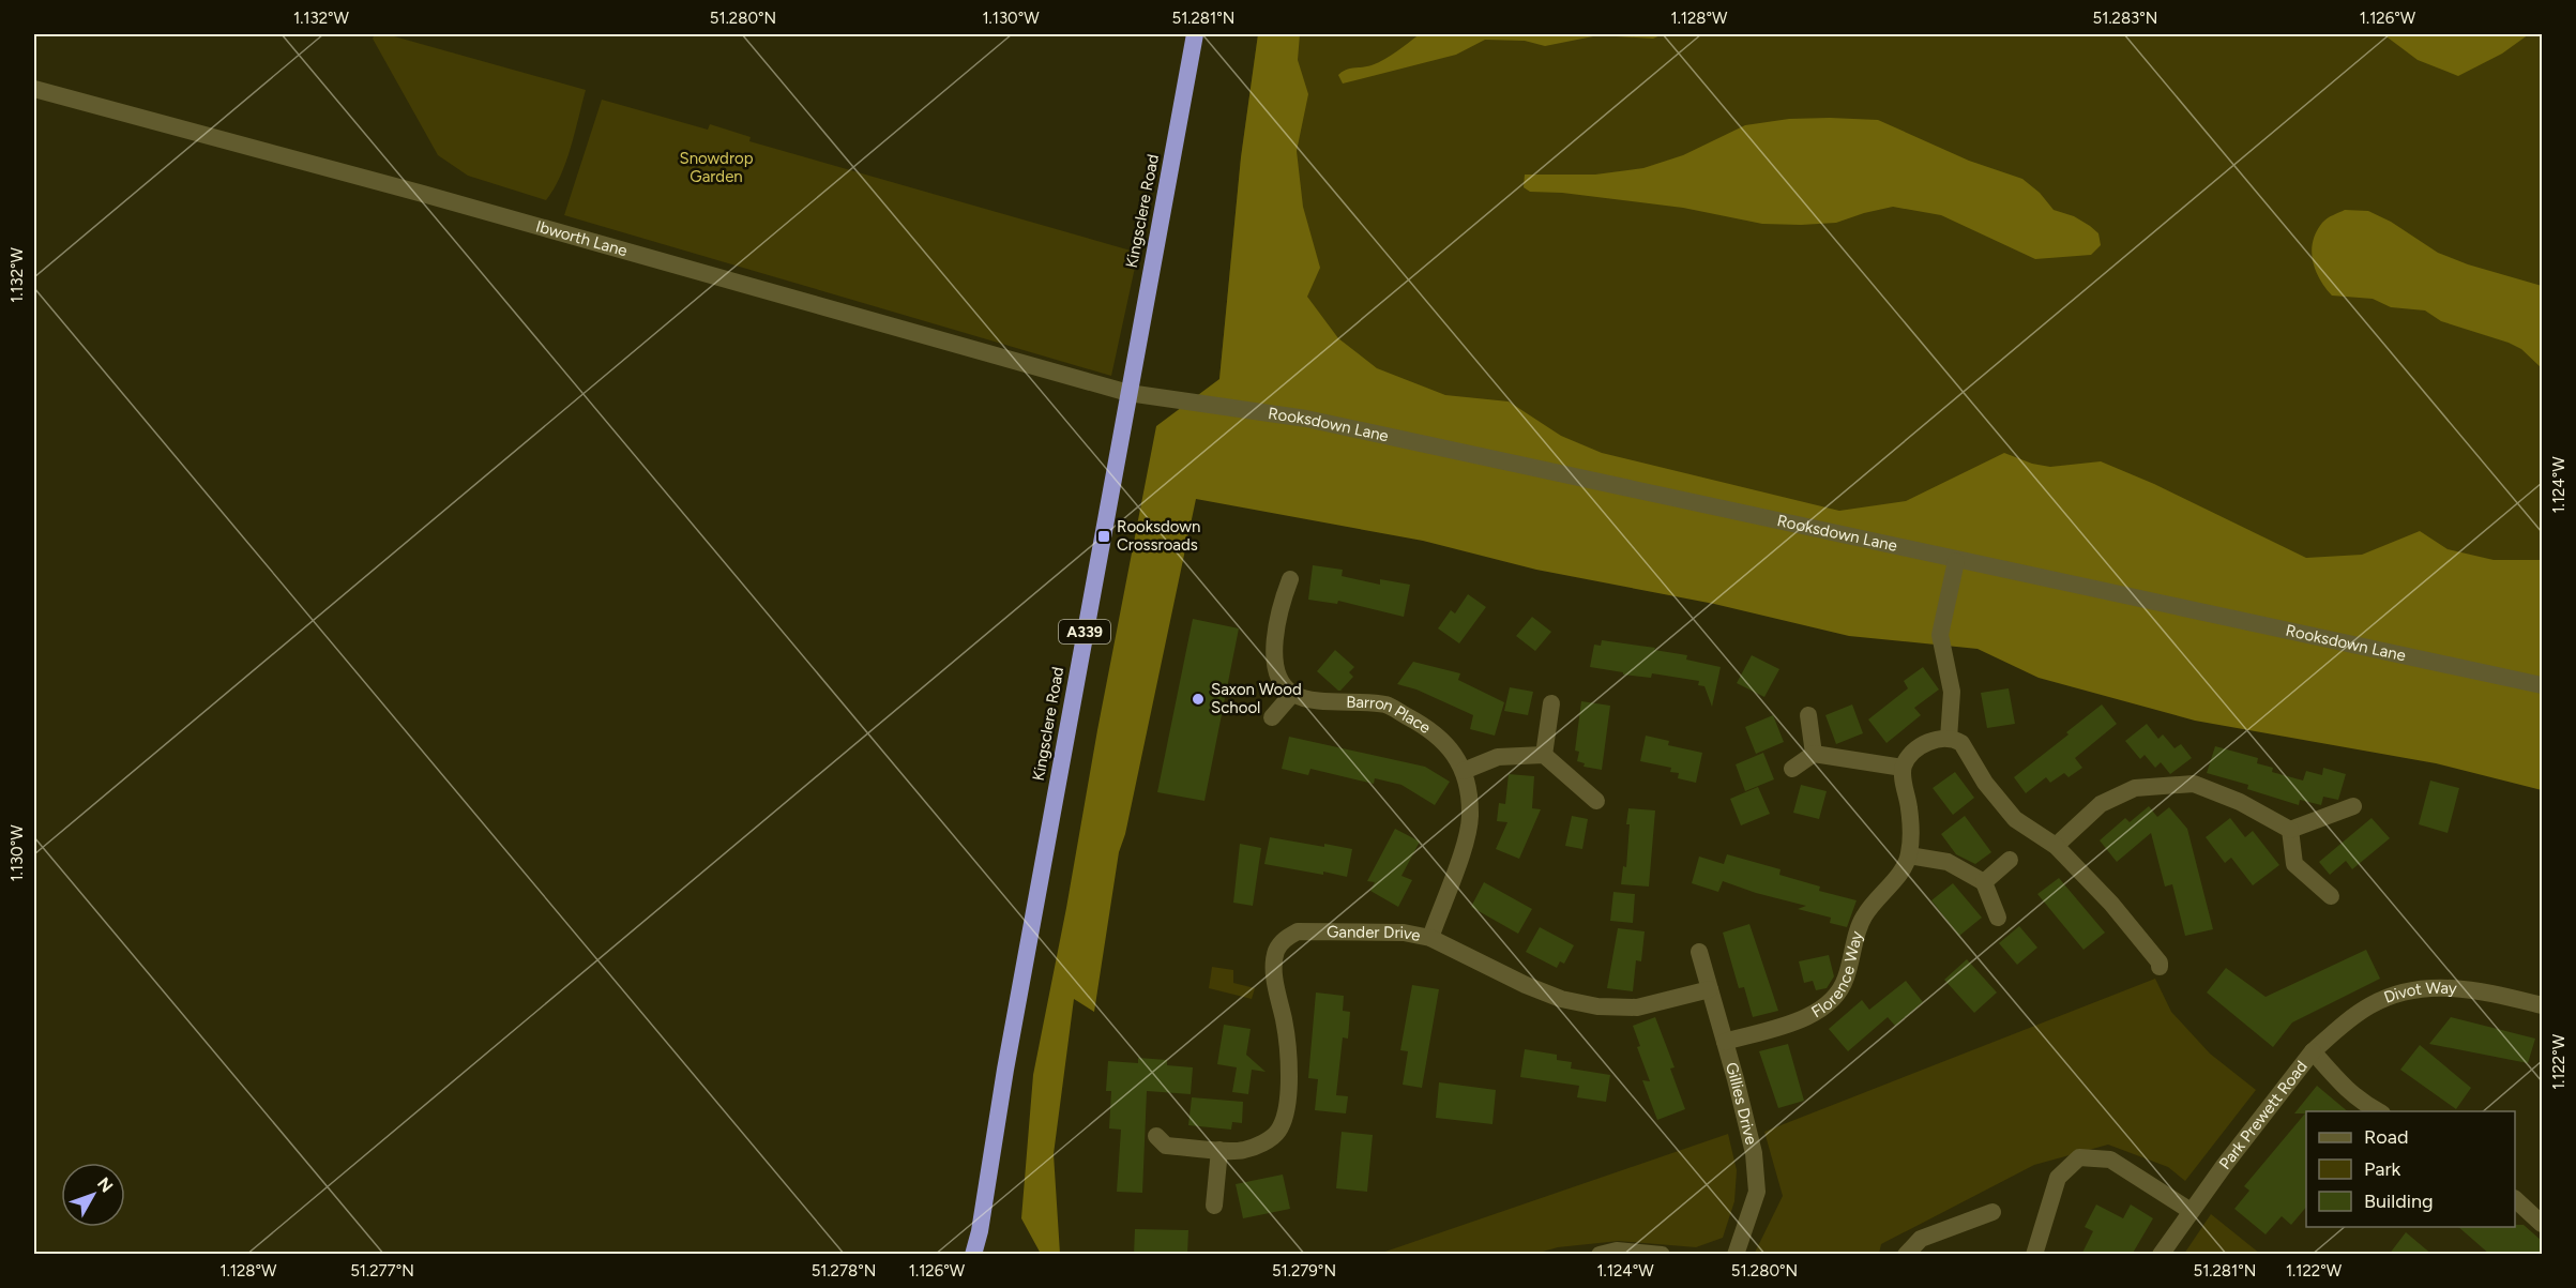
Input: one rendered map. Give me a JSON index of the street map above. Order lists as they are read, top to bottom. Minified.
{"streets":{"highway":["Kingsclere Road","A339"],"street":["Ibworth Lane","Rooksdown Lane","Barron Place","Gander Drive","Florence Way","Divot Way","Gillies Drive","Park Prewett Road"]},"crossings":[["Kingsclere Road","Ibworth Lane"],["Kingsclere Road","Rooksdown Lane"],["Ibworth Lane","Rooksdown Lane"],["Barron Place","Gander Drive"],["Gander Drive","Gillies Drive"],["Florence Way","Gillies Drive"],["Divot Way","Park Prewett Road"]],"parks":["Snowdrop Garden"],"places":{"transit":["Rooksdown Crossroads"],"other":["Saxon Wood School"]},"legend":["Road","Park","Building"],"north":"top right","coordinates":["1.132°W","51.280°N","1.130°W","51.281°N","1.128°W","51.283°N","1.126°W","1.124°W","1.122°W","51.277°N","51.278°N","51.279°N"]}
